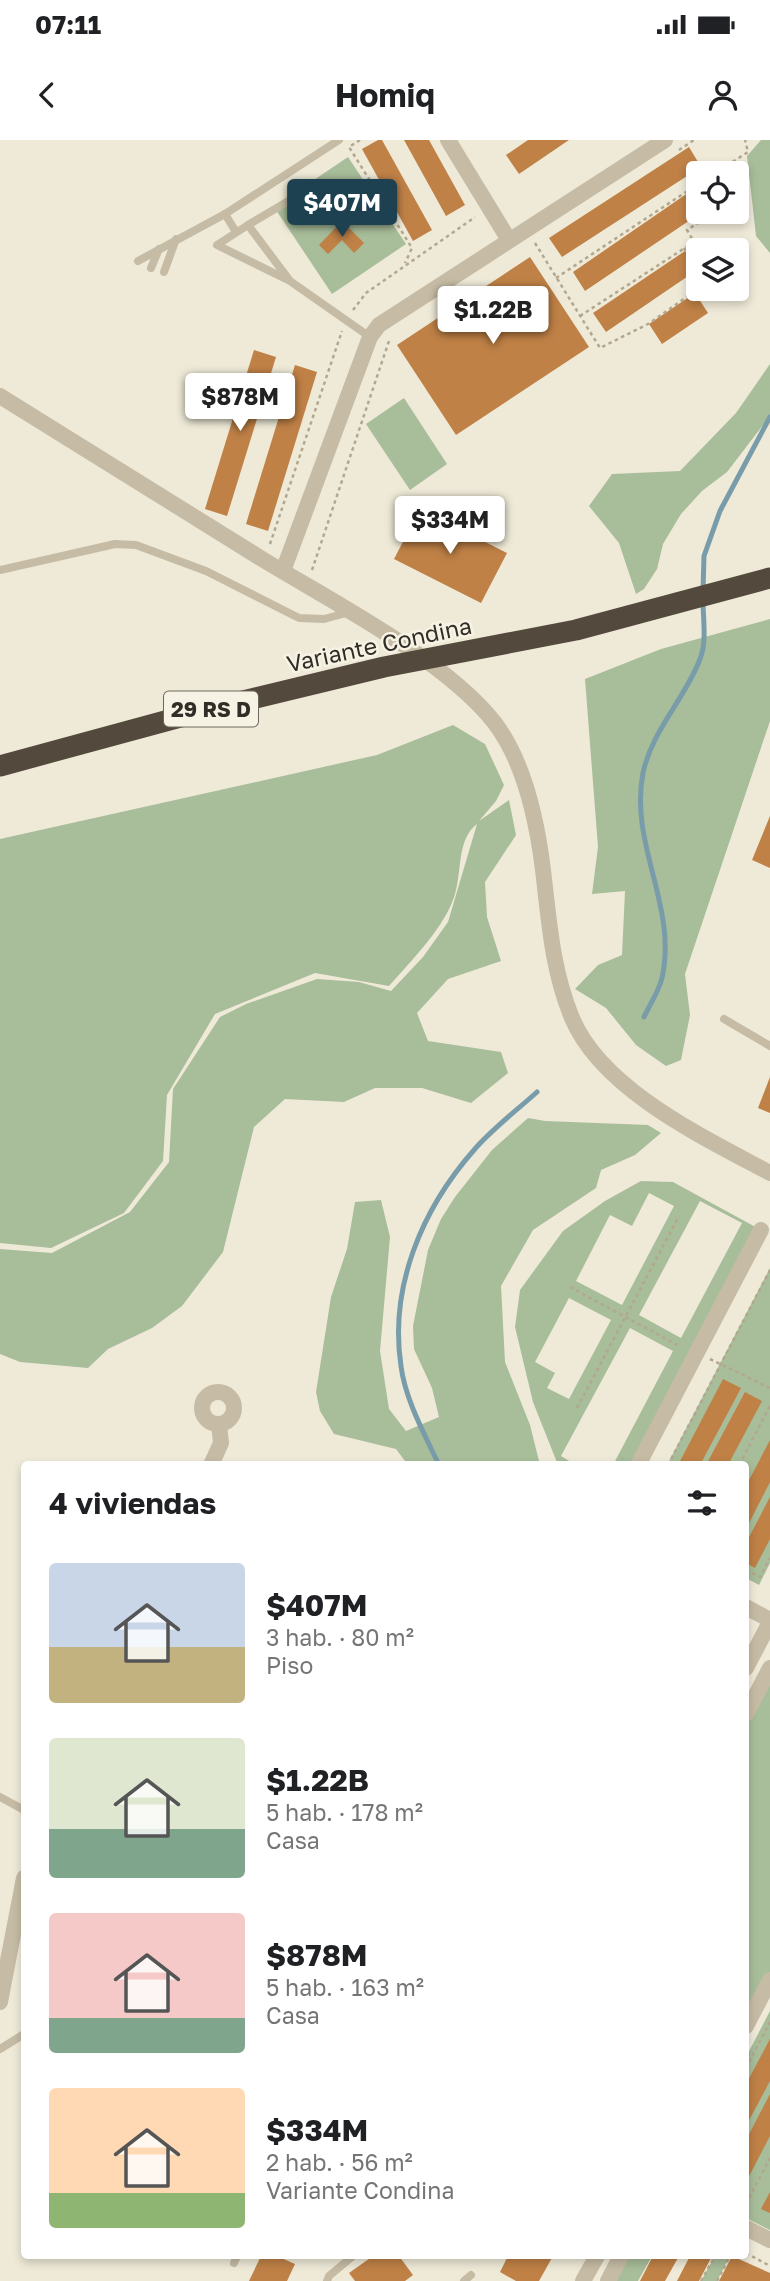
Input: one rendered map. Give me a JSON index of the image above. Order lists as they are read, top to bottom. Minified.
{"streets":{"highway":["Variante Condina","29 RS D"]},"page":{"status":"07:11","header":"Homiq","price":["$407M","$1.22B","$878M","$334M"],"heading":"4 viviendas","list":[{"name":"$407M","note":"3 hab. · 80 m² · Piso"},{"name":"$1.22B","note":"5 hab. · 178 m² · Casa"},{"name":"$878M","note":"5 hab. · 163 m² · Casa"},{"name":"$334M","note":"2 hab. · 56 m² · Variante Condina"}]}}
